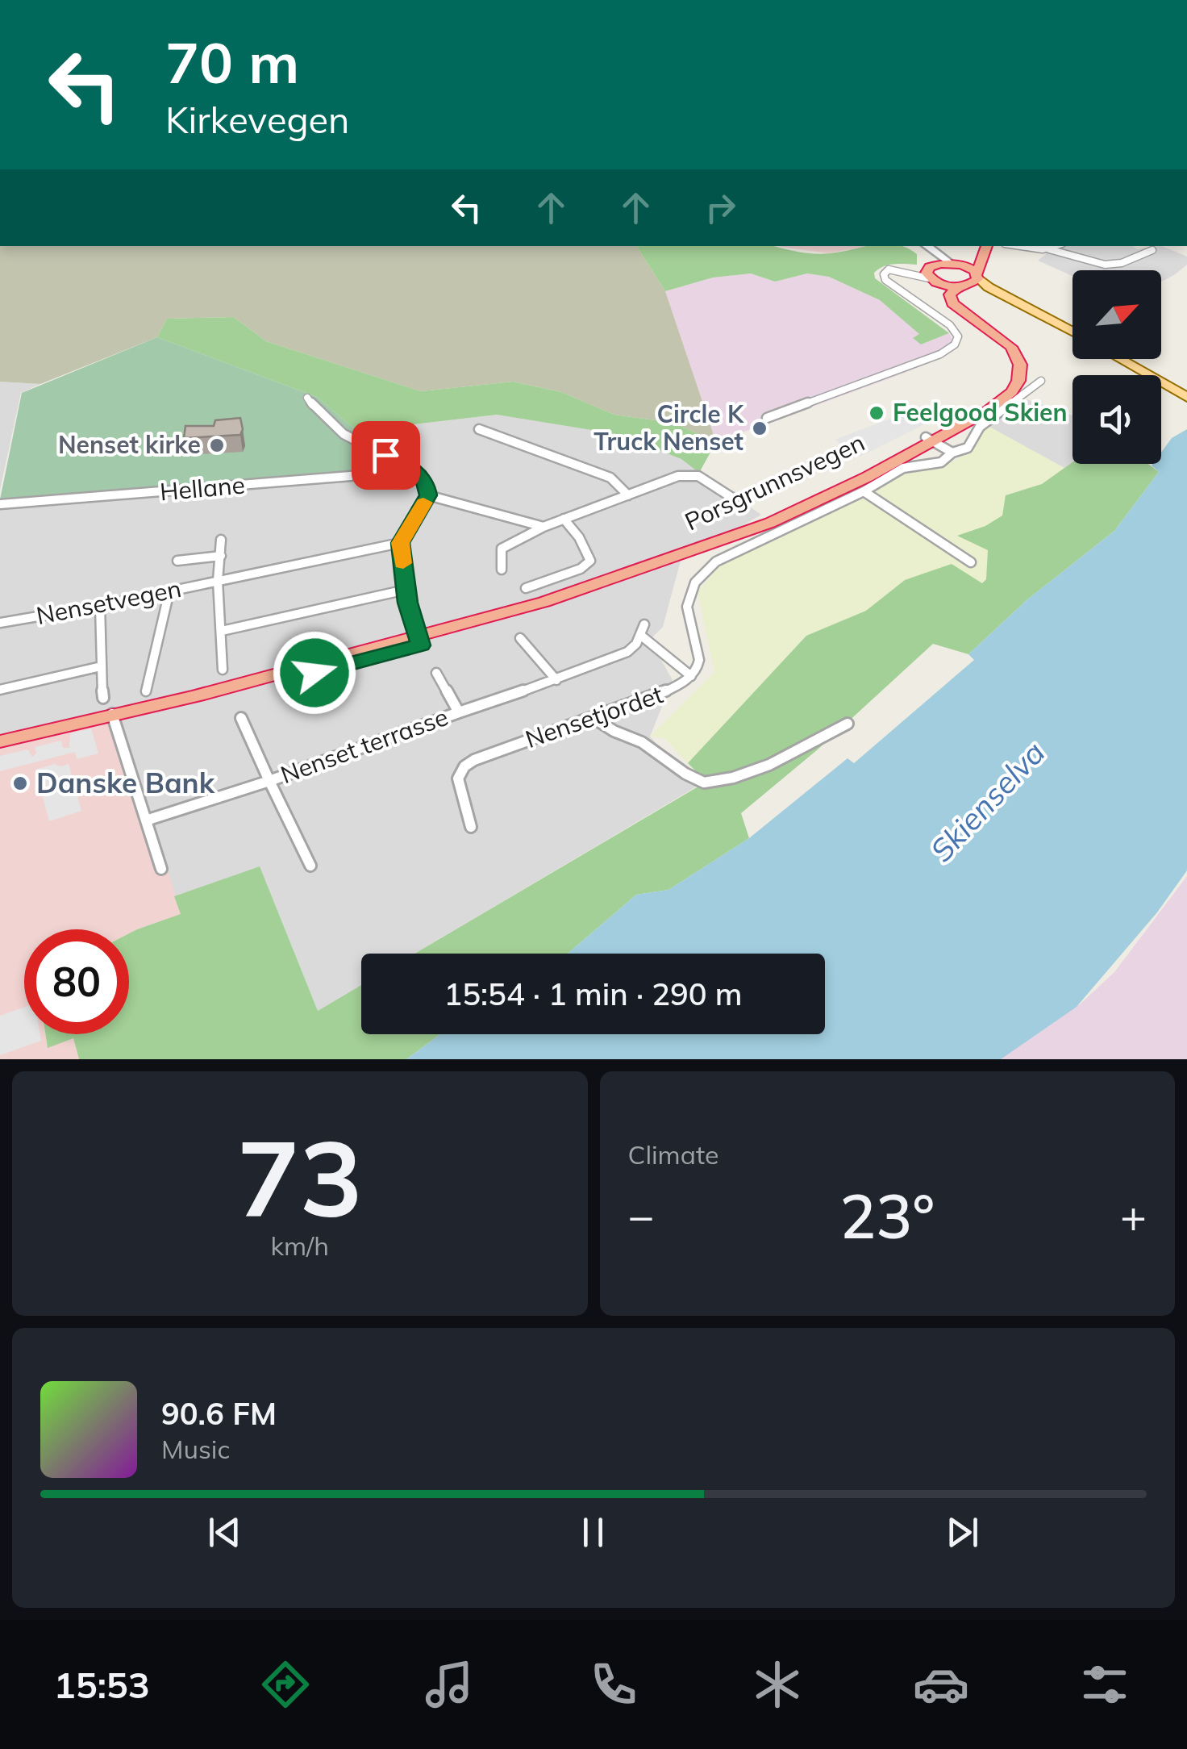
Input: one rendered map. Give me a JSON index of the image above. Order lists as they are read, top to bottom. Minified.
{"streets":{"highway":["Porsgrunnsvegen"],"street":["Hellane","Nensetvegen","Nensetjordet","Nenset terrasse"]},"water":["Skienselva"],"places":["Feelgood Skien","Circle K Truck Nenset","Nenset kirke","Danske Bank"],"north":"top right","page":{"turn":["70 m","Kirkevegen"],"limit":"80","trip":"15:54 · 1 min · 290 m","tile":[["73","km/h"],"Climate"],"heat":["−","23°","+"],"song":["90.6 FM","Music"],"tabs":"15:53"}}
